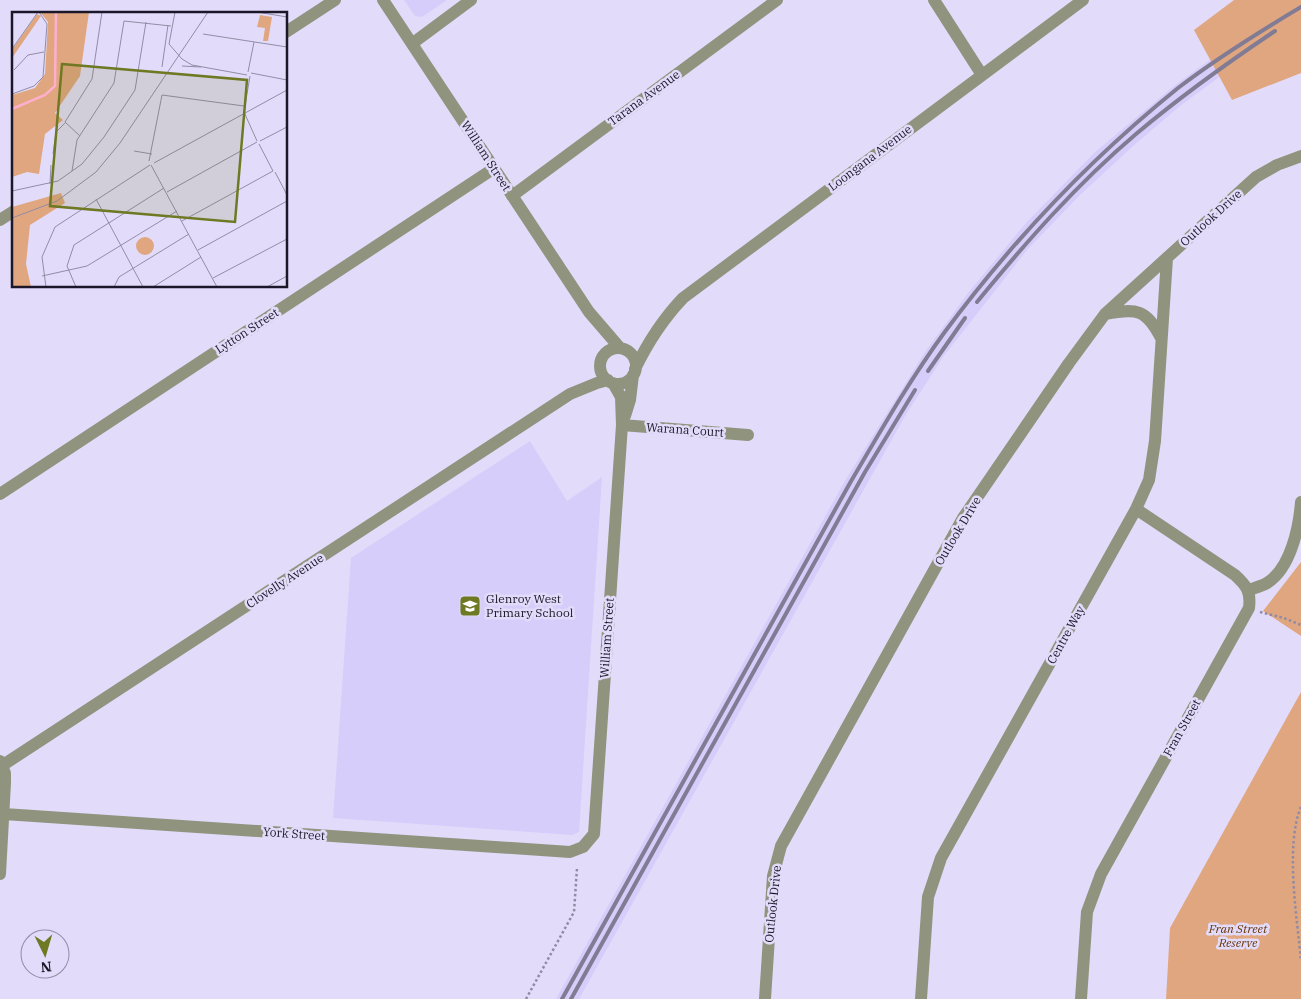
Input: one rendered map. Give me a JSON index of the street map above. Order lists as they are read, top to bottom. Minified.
{"streets":{"street":["Tarana Avenue","William Street","Loongana Avenue","Outlook Drive","Lytton Street","Warana Court","Clovelly Avenue","Centre Way","Fran Street","York Street"]},"crossings":[["Tarana Avenue","William Street"],["William Street","Loongana Avenue"],["William Street","Lytton Street"],["William Street","Warana Court"],["William Street","Clovelly Avenue"],["William Street","York Street"],["Loongana Avenue","Clovelly Avenue"],["Outlook Drive","Centre Way"]],"parks":["Fran Street Reserve"],"places":{"school or university":["Glenroy West Primary School"]},"north":"bottom"}
